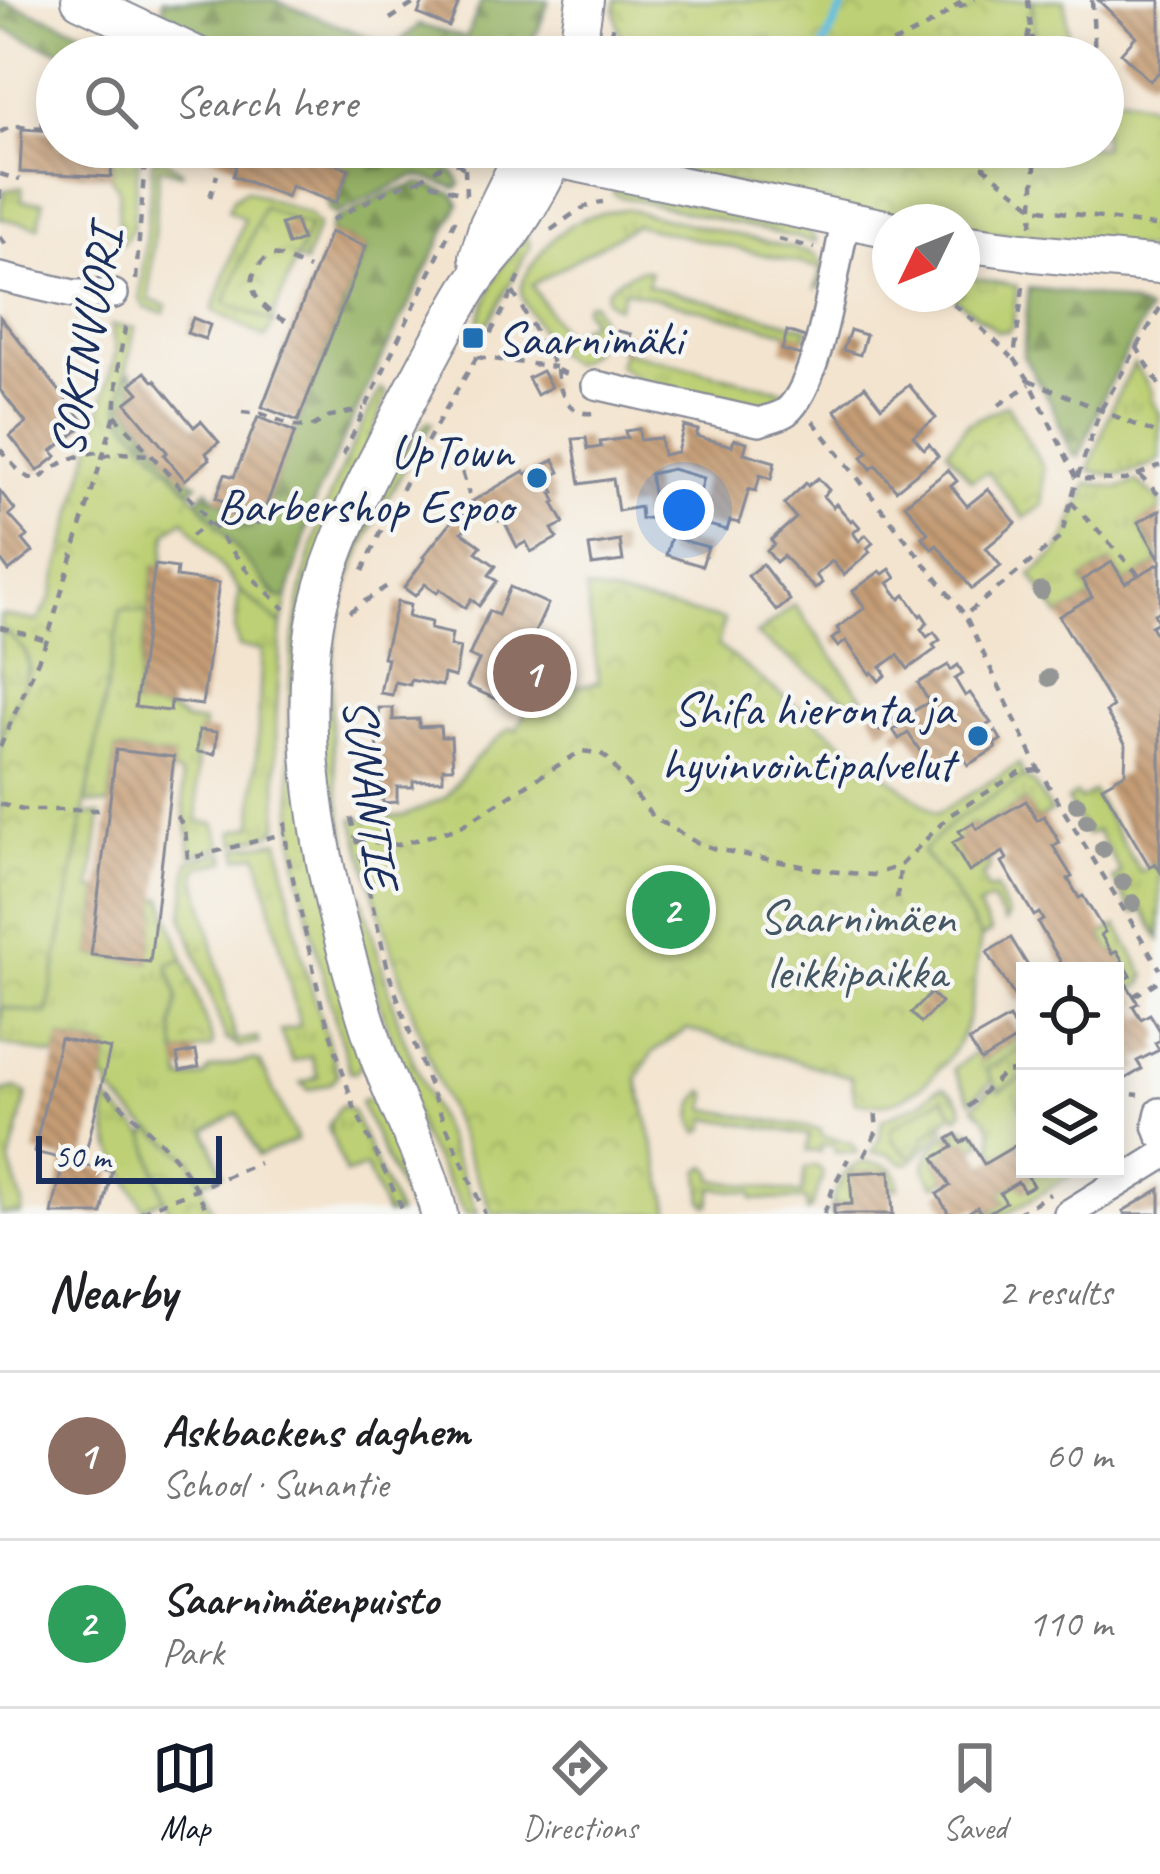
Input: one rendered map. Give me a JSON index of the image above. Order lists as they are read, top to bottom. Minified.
{"streets":{"street":["SUNANTIE"],"path":["SOKINVUORI"]},"parks":["Saarnimäen leikkipaikka"],"places":{"transit":["Saarnimäki"],"other":["UpTown Barbershop Espoo","Shifa hieronta ja hyvinvointipalvelut"]},"scale_bar":"50 m","north":"bottom left","page":{"search":"Search here","pins":["1","2"],"scale":"50 m","heading":["Nearby","2 results"],"list":[{"mark":"1","name":"Askbackens daghem","note":"School · Sunantie","value":"60 m"},{"mark":"2","name":"Saarnimäenpuisto","note":"Park","value":"110 m"}],"nav":["Map","Directions","Saved"]}}
